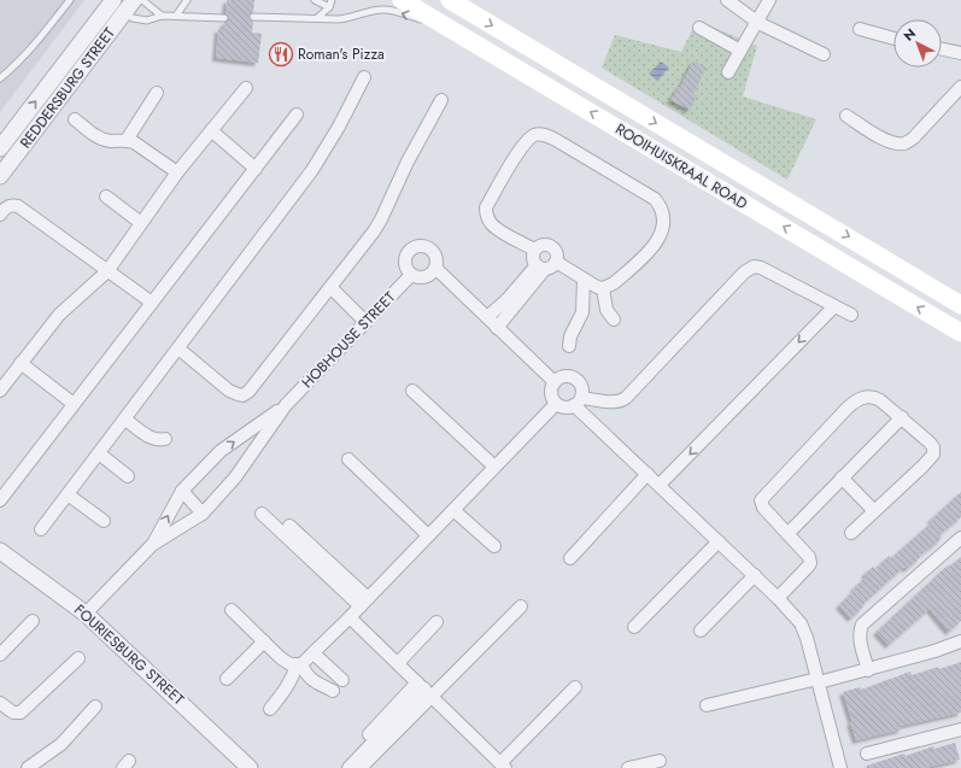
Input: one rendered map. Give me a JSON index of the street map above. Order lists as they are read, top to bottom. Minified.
{"streets":{"main road":["ROOIHUISKRAAL ROAD"],"street":["REDDERSBURG STREET","HOBHOUSE STREET","FOURIESBURG STREET"]},"crossings":[["HOBHOUSE STREET","FOURIESBURG STREET"]],"places":{"restaurant":["Roman's Pizza"]},"north":"top left"}
